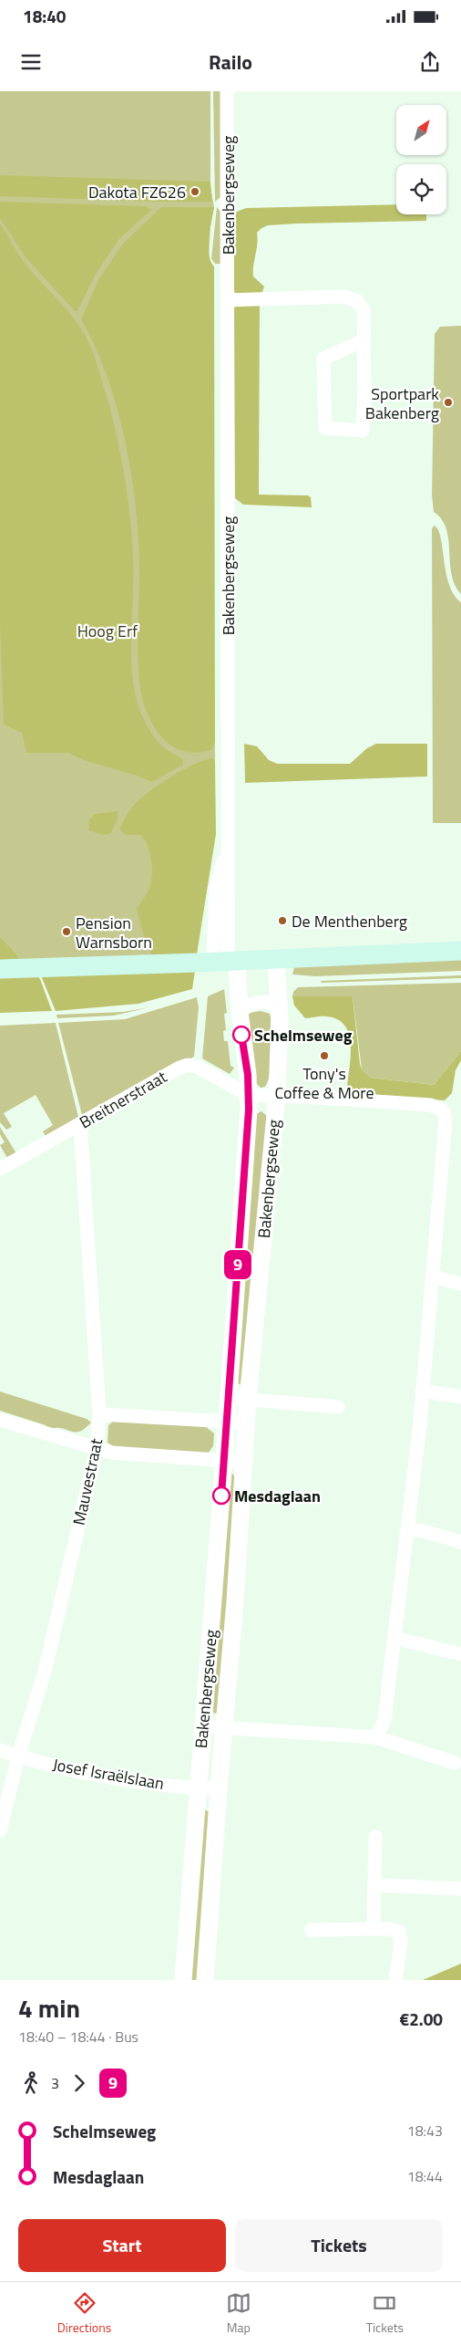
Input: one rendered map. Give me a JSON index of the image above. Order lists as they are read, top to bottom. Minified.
{"streets":{"street":["Bakenbergseweg","Breitnerstraat","Mauvestraat","Josef Israëlslaan"]},"crossings":[["Bakenbergseweg","Breitnerstraat"],["Bakenbergseweg","Josef Israëlslaan"],["Breitnerstraat","Mauvestraat"],["Mauvestraat","Josef Israëlslaan"]],"parks":["Hoog Erf"],"places":["Dakota FZ626","Sportpark Bakenberg","De Menthenberg","Pension Warnsborn","Schelmseweg","Tony's Coffee & More","Mesdaglaan"],"lines":["bus line 9"],"north":"top right","page":{"status":"18:40","header":"Railo","on_map":"9","heading":["4 min","18:40 – 18:44 · Bus","€2.00"],"legs":["3","9"],"list":[{"name":"Schelmseweg","value":"18:43"},{"name":"Mesdaglaan","value":"18:44"}],"buttons":["Start","Tickets"],"tabs":["Directions","Map","Tickets"]}}
